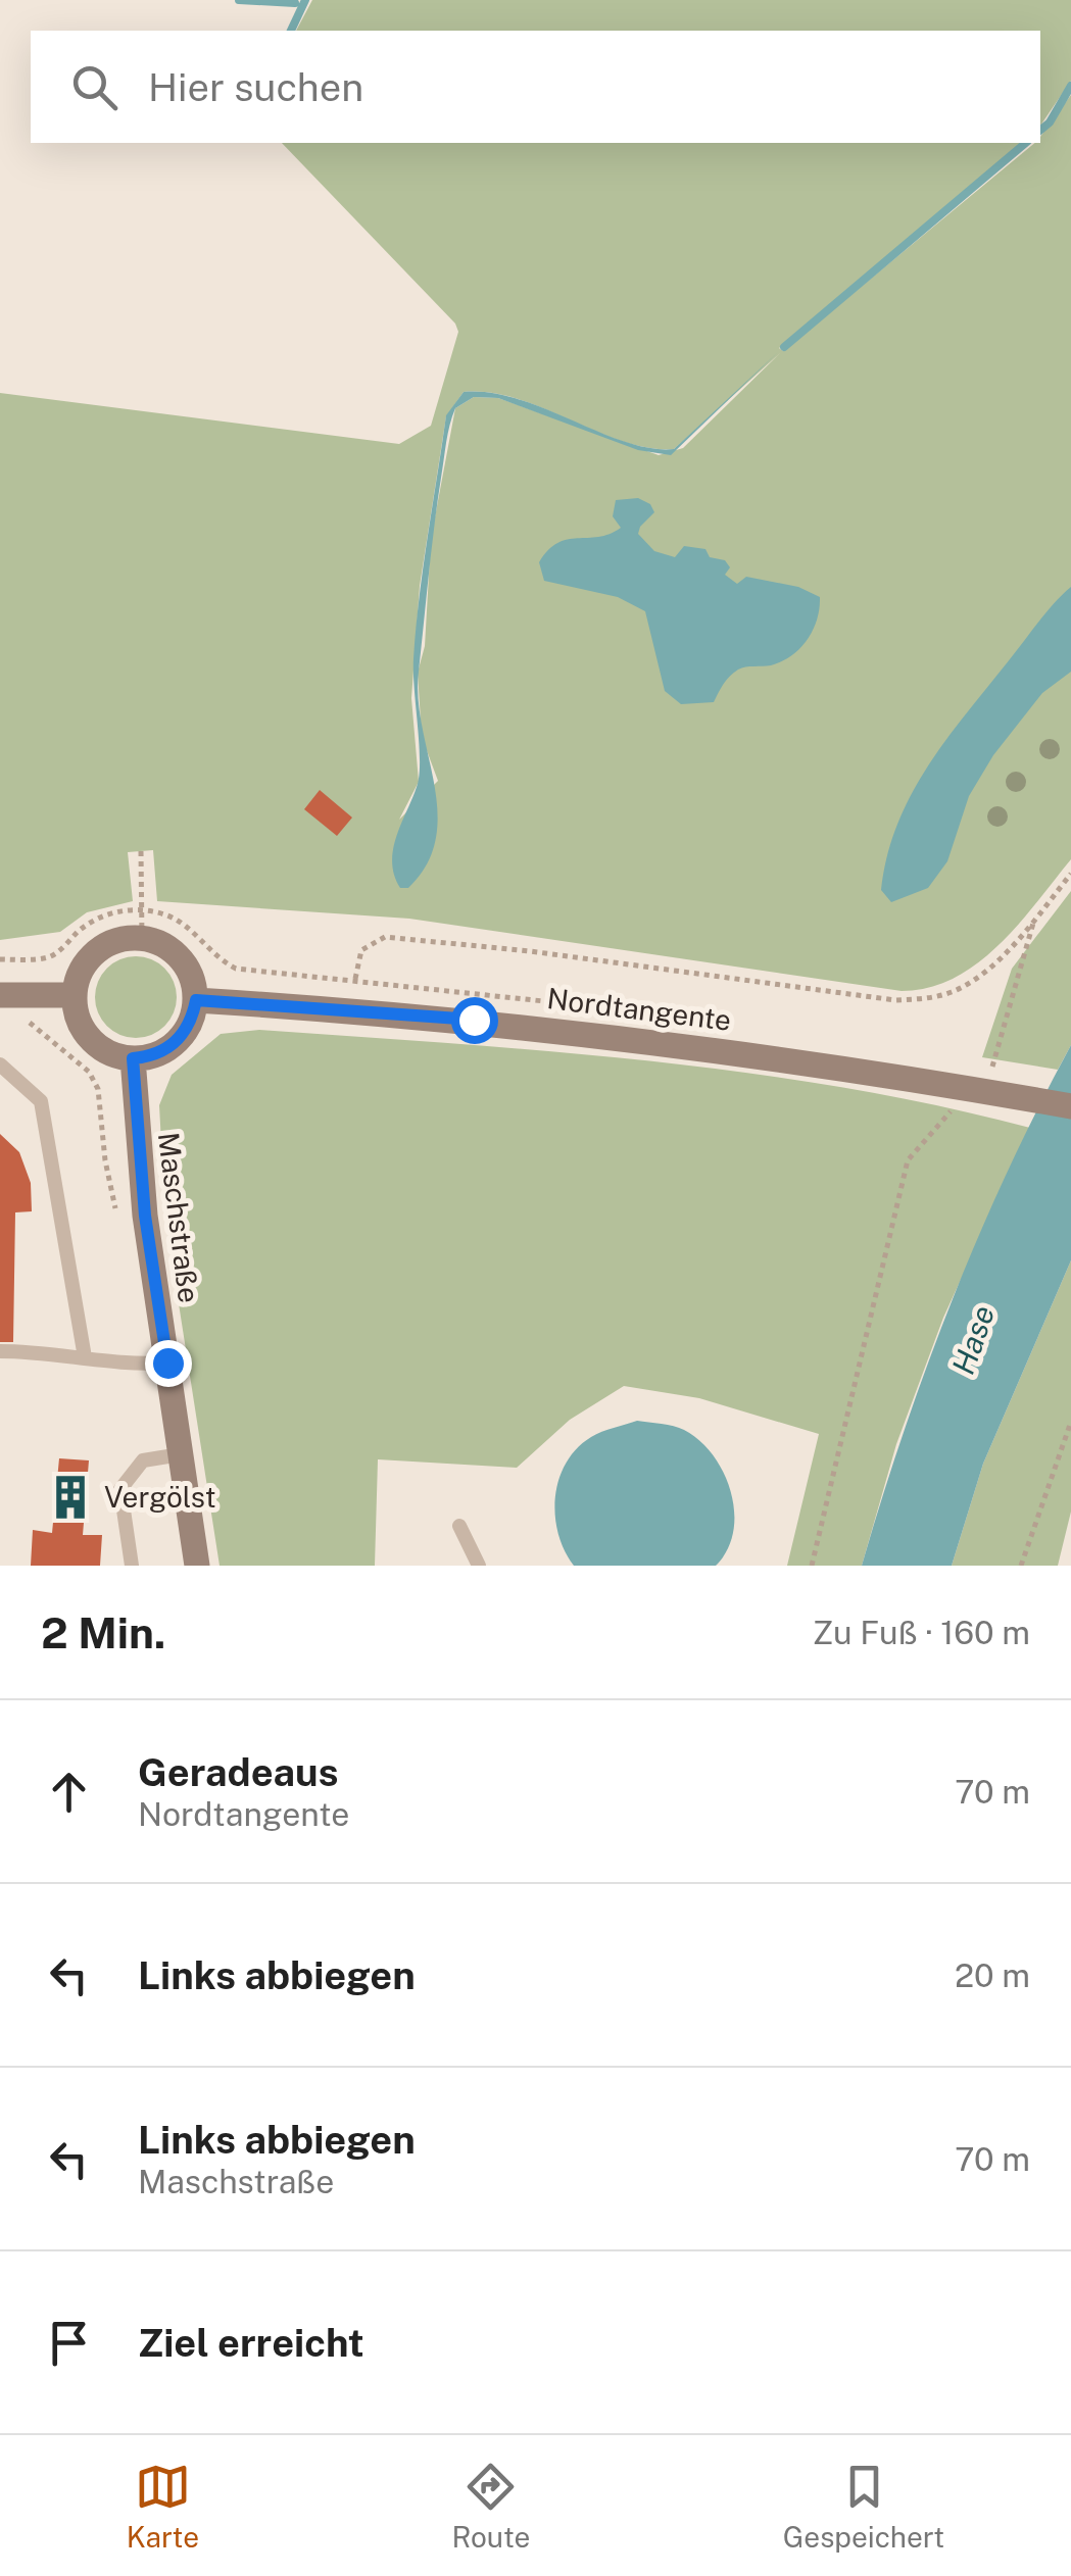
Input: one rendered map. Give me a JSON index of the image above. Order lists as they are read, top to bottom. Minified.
{"streets":{"street":["Nordtangente","Maschstraße"]},"crossings":[["Nordtangente","Maschstraße"]],"water":["Hase"],"places":{"building":["Vergölst"]},"page":{"search":"Hier suchen","heading":["2 Min.","Zu Fuß · 160 m"],"list":[["Geradeaus","Nordtangente","70 m"],["Links abbiegen","20 m"],["Links abbiegen","Maschstraße","70 m"],"Ziel erreicht"],"nav":["Karte","Route","Gespeichert"]}}
